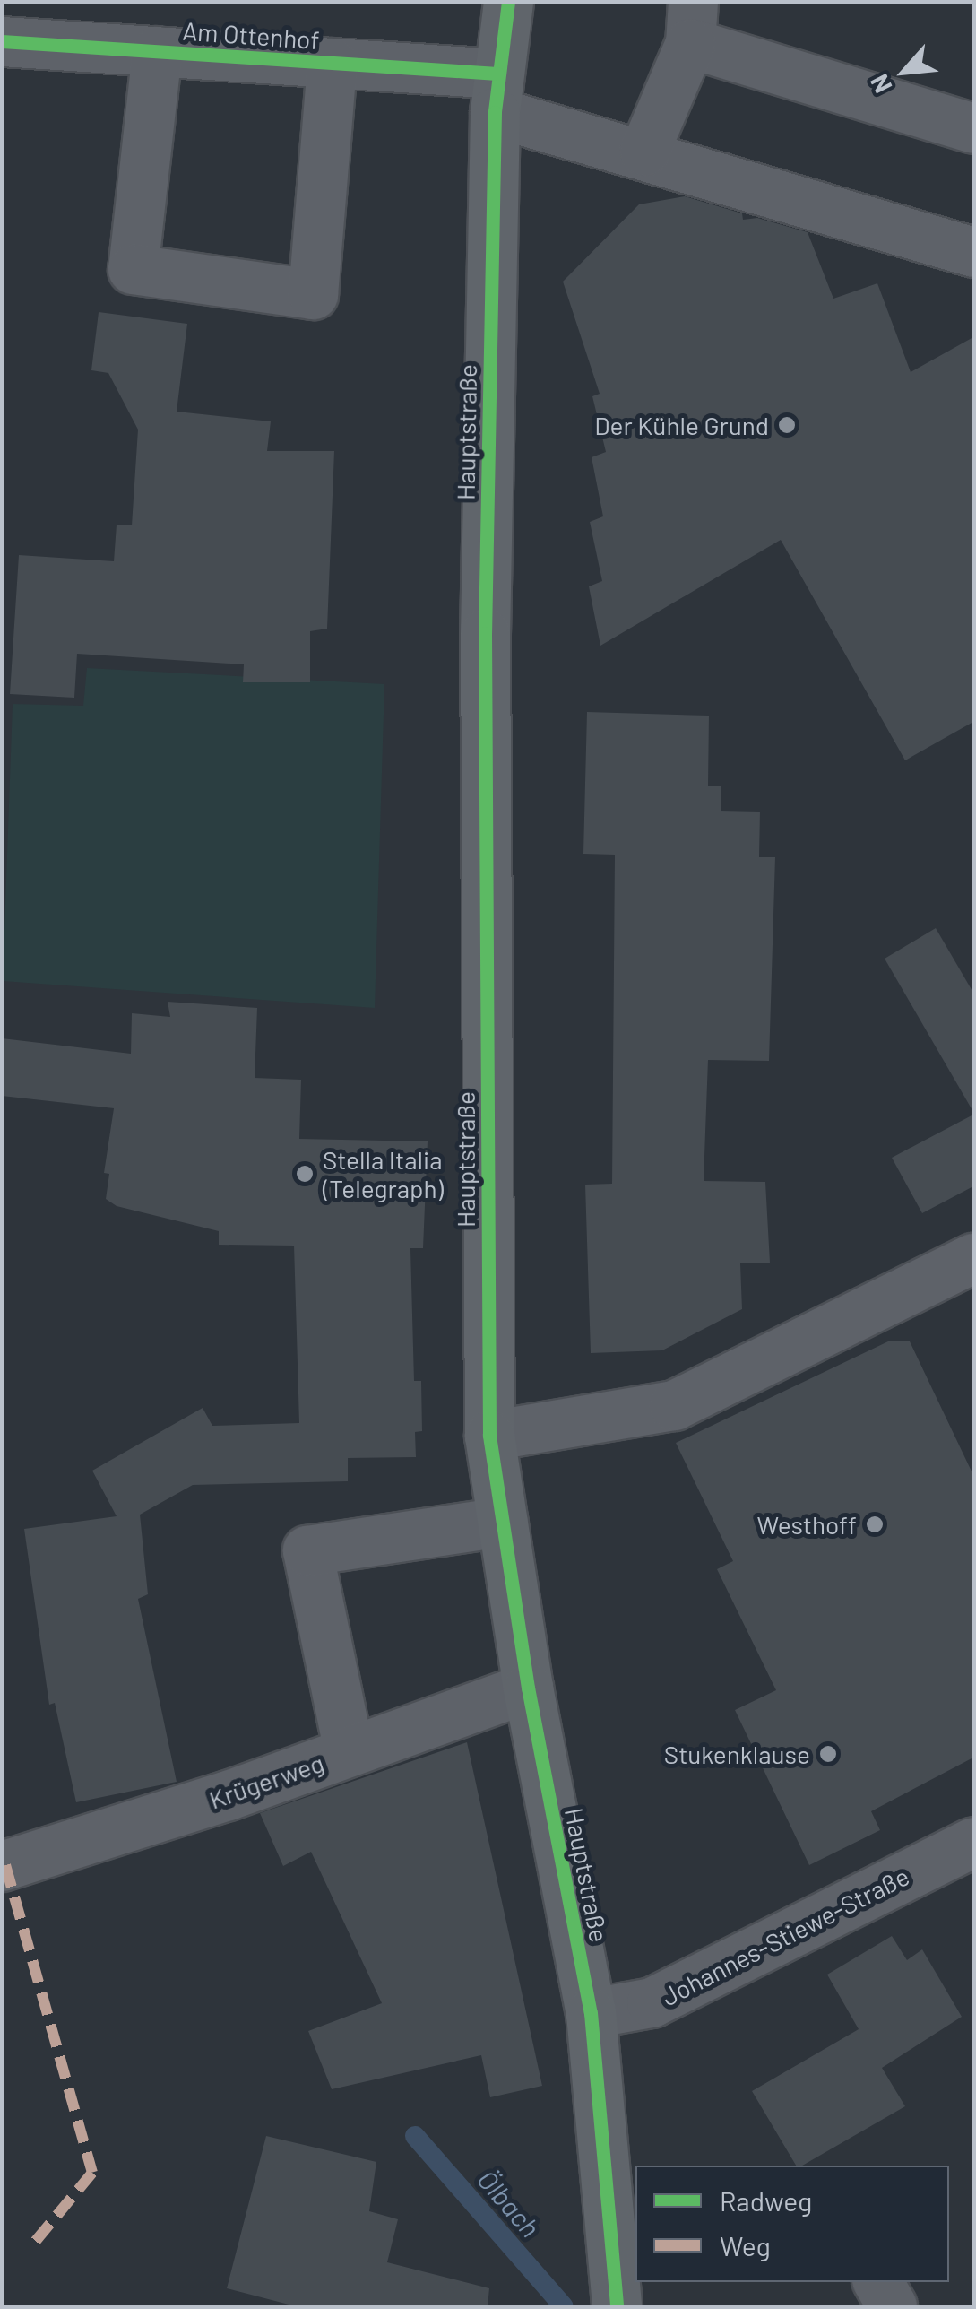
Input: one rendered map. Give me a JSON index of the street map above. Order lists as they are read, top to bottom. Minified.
{"streets":{"main road":["Hauptstraße"],"street":["Am Ottenhof","Krügerweg","Johannes-Stiewe-Straße"]},"crossings":[["Am Ottenhof","Hauptstraße"],["Hauptstraße","Krügerweg"],["Hauptstraße","Johannes-Stiewe-Straße"]],"water":["Ölbach"],"places":["Der Kühle Grund","Stella Italia (Telegraph)","Westhoff","Stukenklause"],"legend":["Radweg","Weg"],"north":"bottom left"}
